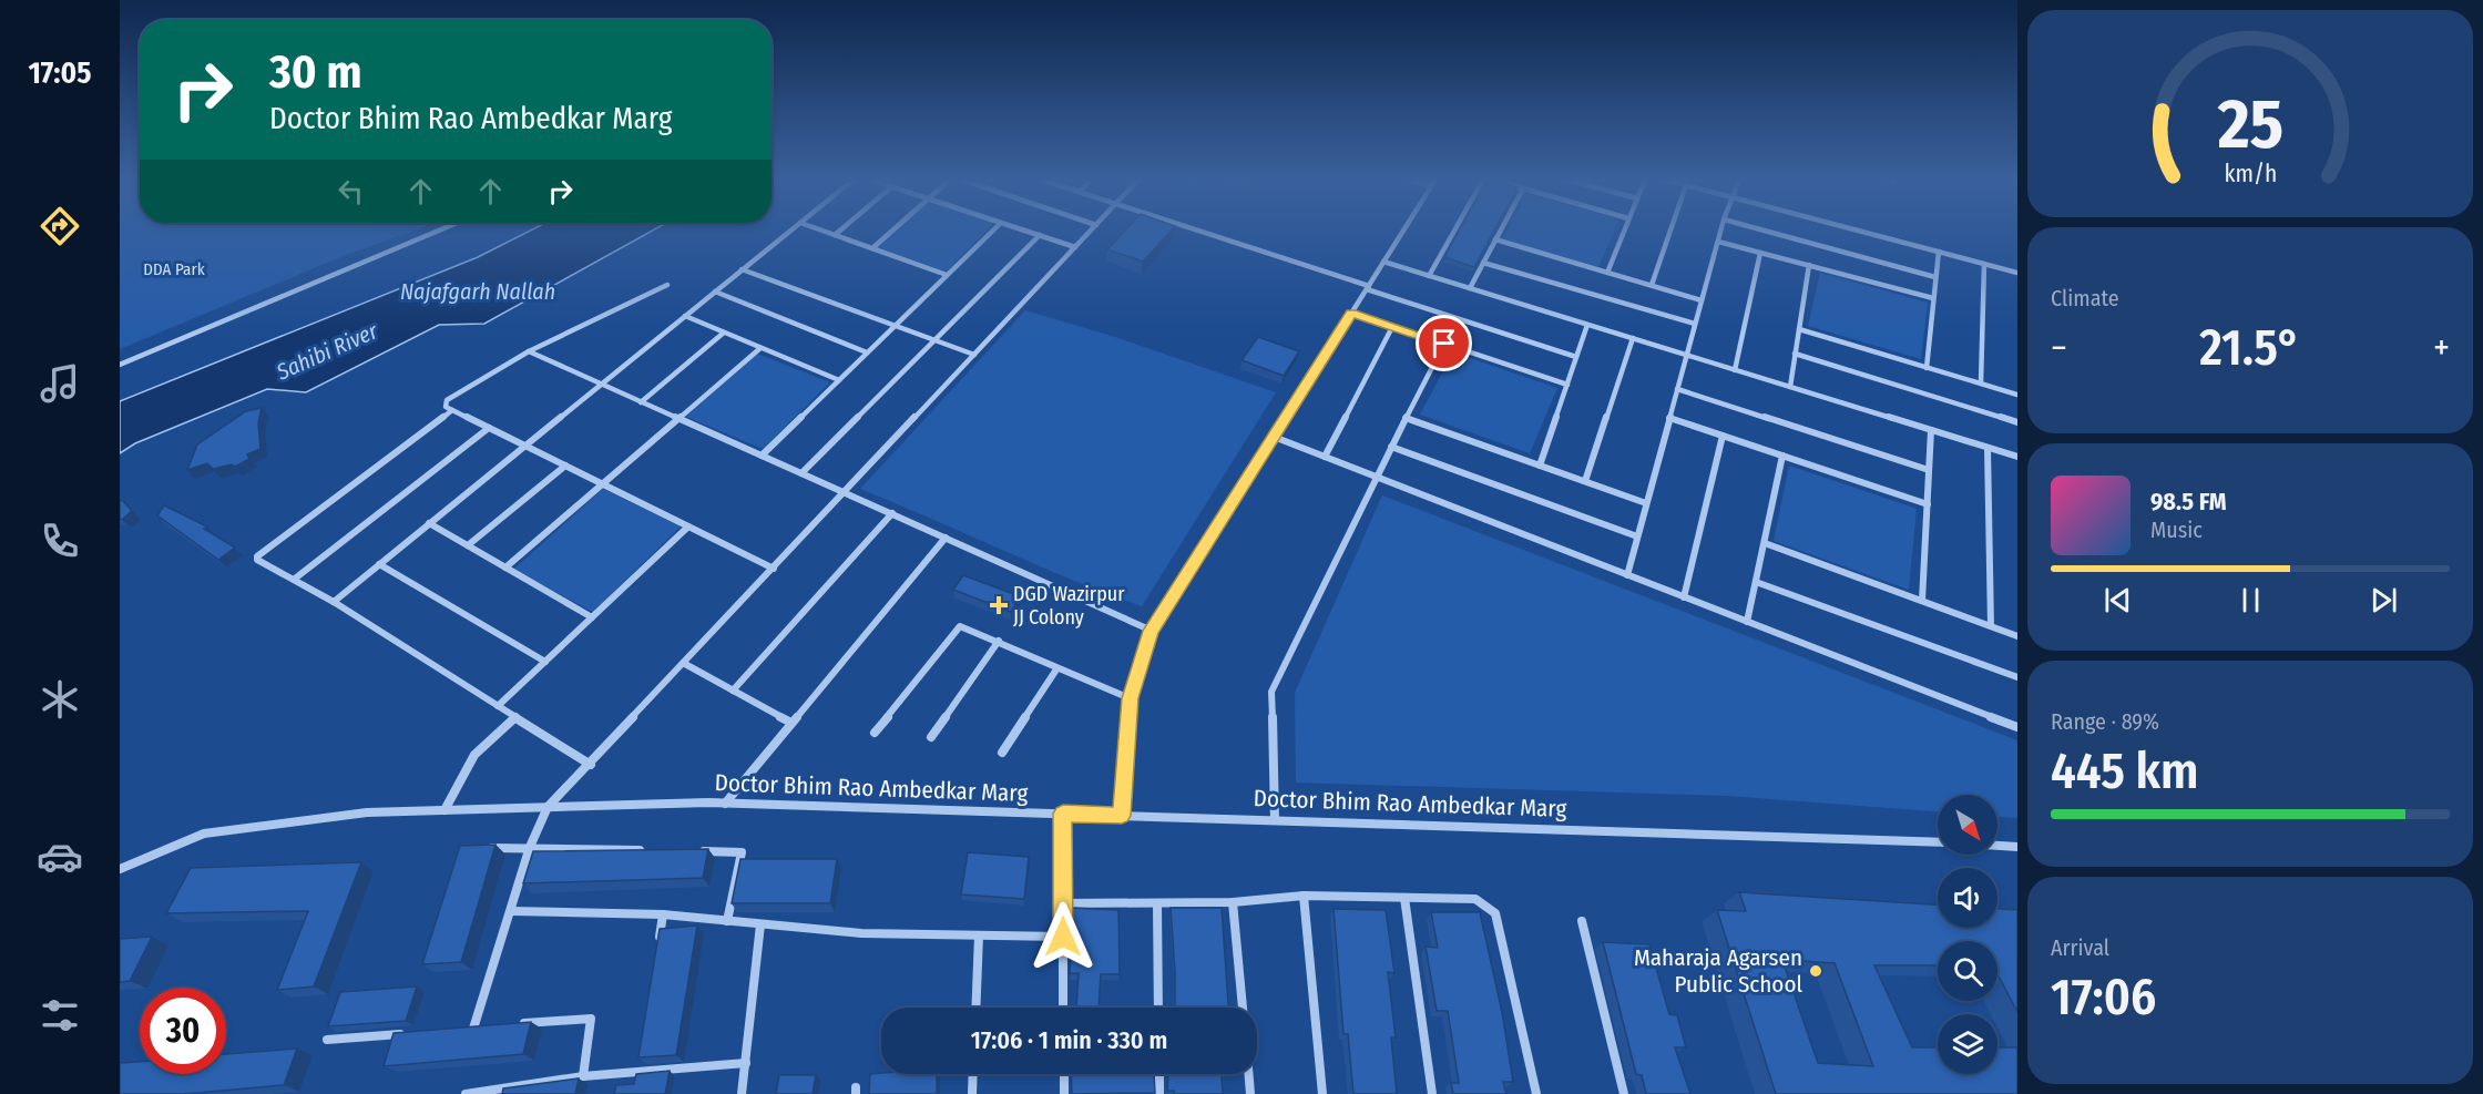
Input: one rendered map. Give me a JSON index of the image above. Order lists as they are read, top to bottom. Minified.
{"streets":{"street":["Doctor Bhim Rao Ambedkar Marg"]},"water":["Najafgarh Nallah","Sahibi River"],"parks":["DDA Park"],"places":{"health":["DGD Wazirpur JJ Colony"],"other":["Maharaja Agarsen Public School"]},"north":"bottom right","page":{"tabs":"17:05","turn":["30 m","Doctor Bhim Rao Ambedkar Marg"],"tile":["Climate",["Range · 89%","445 km"],["Arrival","17:06"]],"heat":["−","21.5°","+"],"song":["98.5 FM","Music"],"limit":"30","trip":"17:06 · 1 min · 330 m","gauge":["25","km/h"]}}
